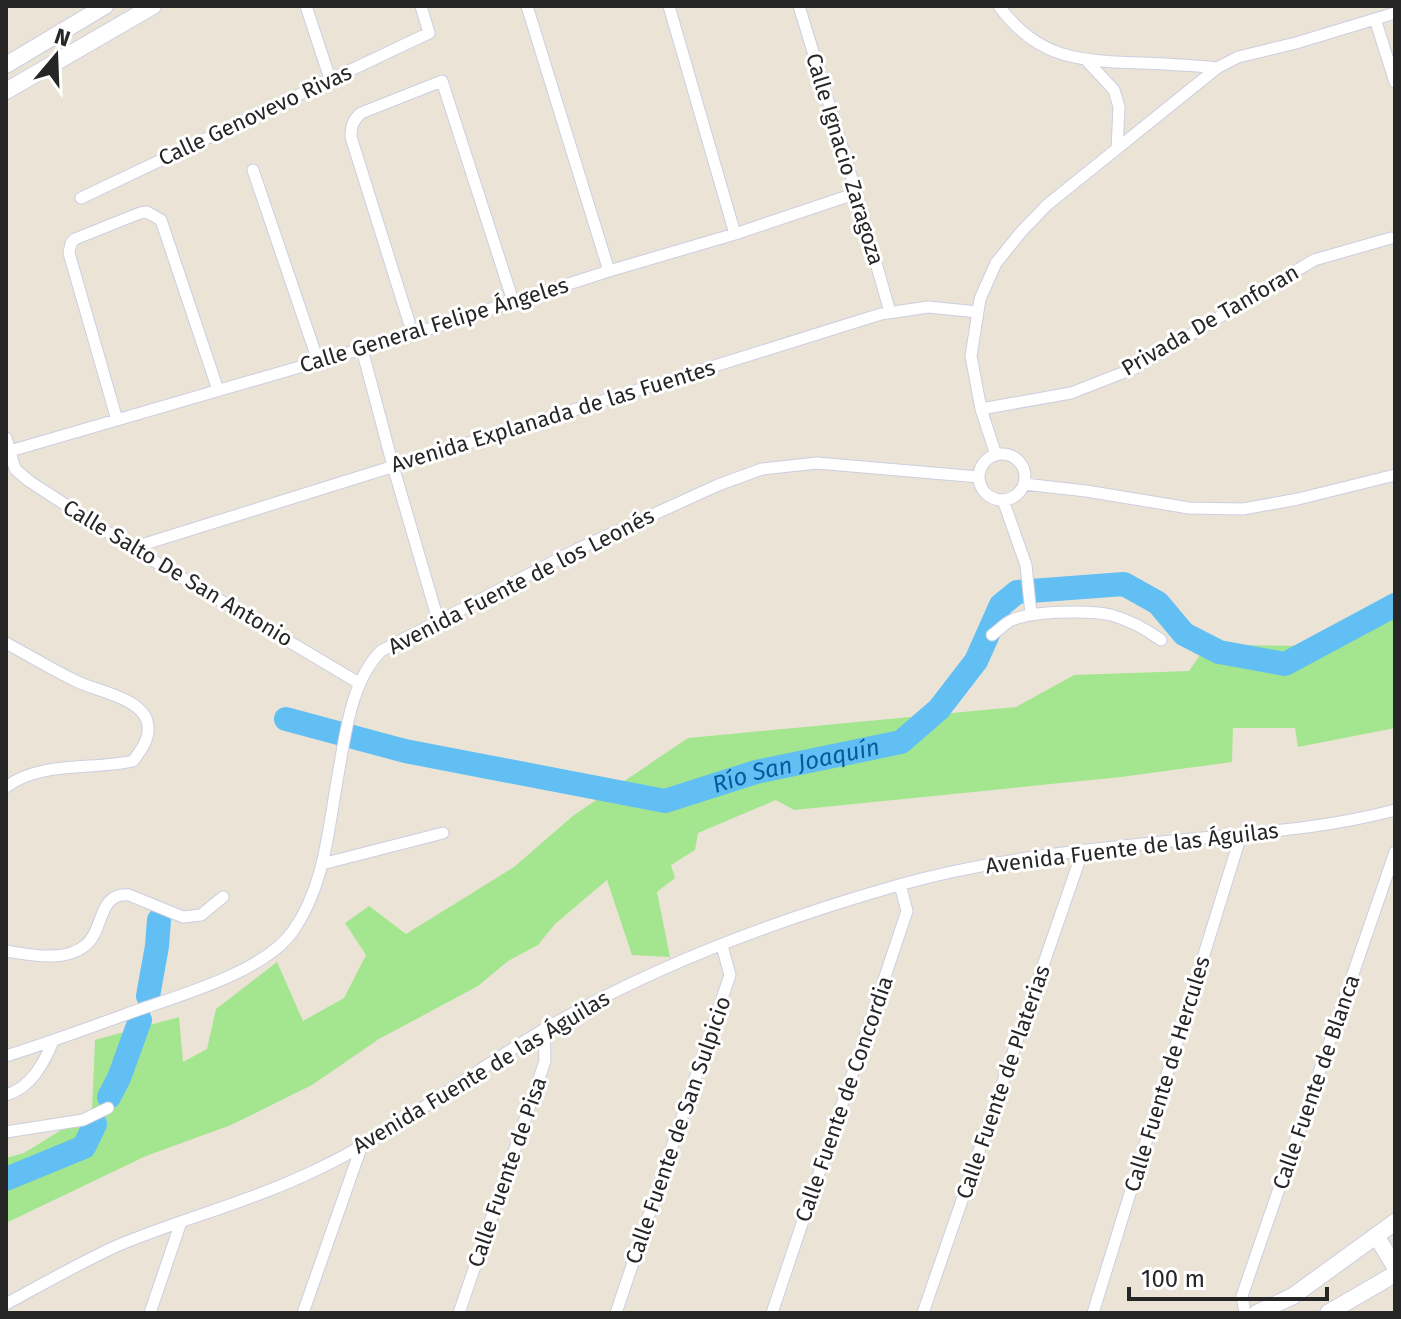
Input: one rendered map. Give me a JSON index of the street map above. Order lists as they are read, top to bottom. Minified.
{"streets":{"street":["Calle Genovevo Rivas","Calle Ignacio Zaragoza","Privada De Tanforan","Calle General Felipe Ángeles","Avenida Explanada de las Fuentes","Calle Salto De San Antonio","Avenida Fuente de los Leonés","Avenida Fuente de las Águilas","Calle Fuente de Hercules","Calle Fuente de Platerias","Calle Fuente de Blanca","Calle Fuente de Concordia","Calle Fuente de San Sulpicio","Calle Fuente de Pisa"]},"crossings":[["Calle Ignacio Zaragoza","Calle General Felipe Ángeles"],["Calle Ignacio Zaragoza","Avenida Explanada de las Fuentes"],["Calle General Felipe Ángeles","Calle Salto De San Antonio"],["Avenida Explanada de las Fuentes","Calle Salto De San Antonio"],["Calle Salto De San Antonio","Avenida Fuente de los Leonés"],["Avenida Fuente de las Águilas","Calle Fuente de Hercules"],["Avenida Fuente de las Águilas","Calle Fuente de Platerias"],["Avenida Fuente de las Águilas","Calle Fuente de Concordia"],["Avenida Fuente de las Águilas","Calle Fuente de San Sulpicio"],["Avenida Fuente de las Águilas","Calle Fuente de Pisa"]],"water":["Río San Joaquín"],"scale_bar":"100 m","north":"top"}
